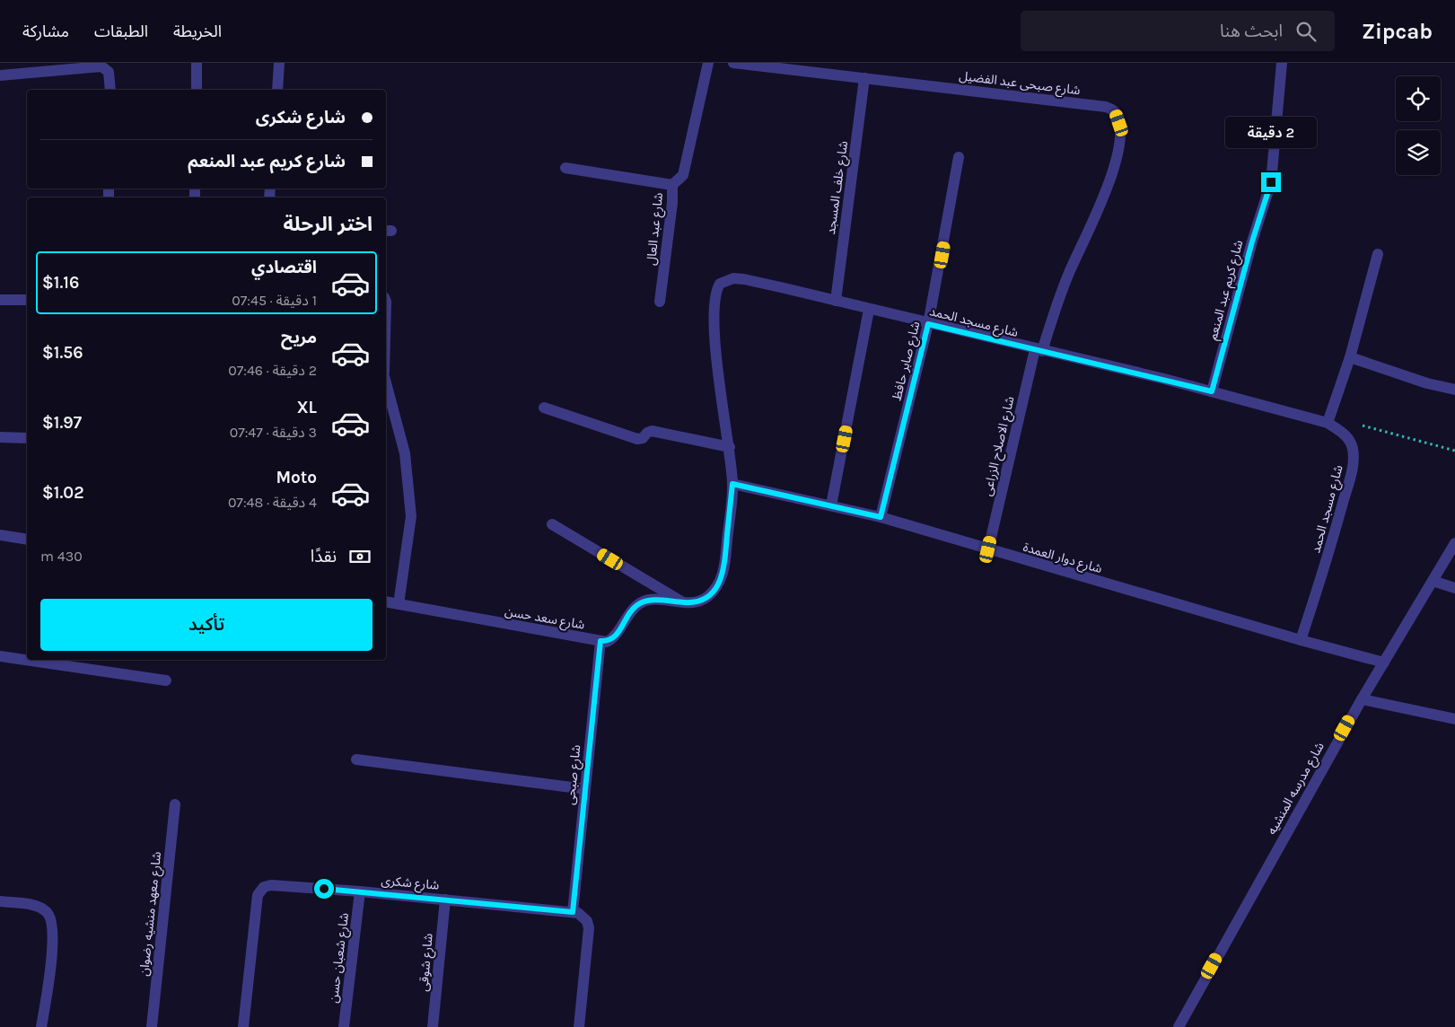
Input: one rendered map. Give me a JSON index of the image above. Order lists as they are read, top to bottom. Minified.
{"streets":{"street":["شارع صبحى عبد الفضيل","شارع خلف المسجد","شارع عبد العال","شارع كريم عبد المنعم","شارع مسجد الحمد","شارع صابر حافظ","شارع الاصلاح الزراعى","شارع دوار العمدة","شارع سعد حسن","شارع صبحى","شارع مدرسه المنشيه","شارع شكرى","شارع معهد منشيه رضوان","شارع شعبان حسن","شارع شوقى"]},"crossings":[["شارع صبحى عبد الفضيل","شارع خلف المسجد"],["شارع صبحى عبد الفضيل","شارع مسجد الحمد"],["شارع صبحى عبد الفضيل","شارع الاصلاح الزراعى"],["شارع خلف المسجد","شارع مسجد الحمد"],["شارع كريم عبد المنعم","شارع مسجد الحمد"],["شارع مسجد الحمد","شارع صابر حافظ"],["شارع مسجد الحمد","شارع الاصلاح الزراعى"],["شارع مسجد الحمد","شارع دوار العمدة"],["شارع صابر حافظ","شارع دوار العمدة"],["شارع الاصلاح الزراعى","شارع دوار العمدة"],["شارع دوار العمدة","شارع مدرسه المنشيه"],["شارع سعد حسن","شارع صبحى"],["شارع صبحى","شارع شكرى"],["شارع شكرى","شارع شعبان حسن"],["شارع شكرى","شارع شوقى"]],"page":{"header":"Zipcab","search":"ابحث هنا","nav":["الخريطة","الطبقات","مشاركة"],"banner":["شارع شكرى","شارع كريم عبد المنعم"],"bubble":"2 دقيقة","heading":"اختر الرحلة","list":[{"name":"اقتصادي","note":"1 دقيقة · 07:45","value":"$1.16"},{"name":"مريح","note":"2 دقيقة · 07:46","value":"$1.56"},{"name":"XL","note":"3 دقيقة · 07:47","value":"$1.97"},{"name":"Moto","note":"4 دقيقة · 07:48","value":"$1.02"}],"pay":["نقدًا","430 m"],"buttons":"تأكيد"}}
